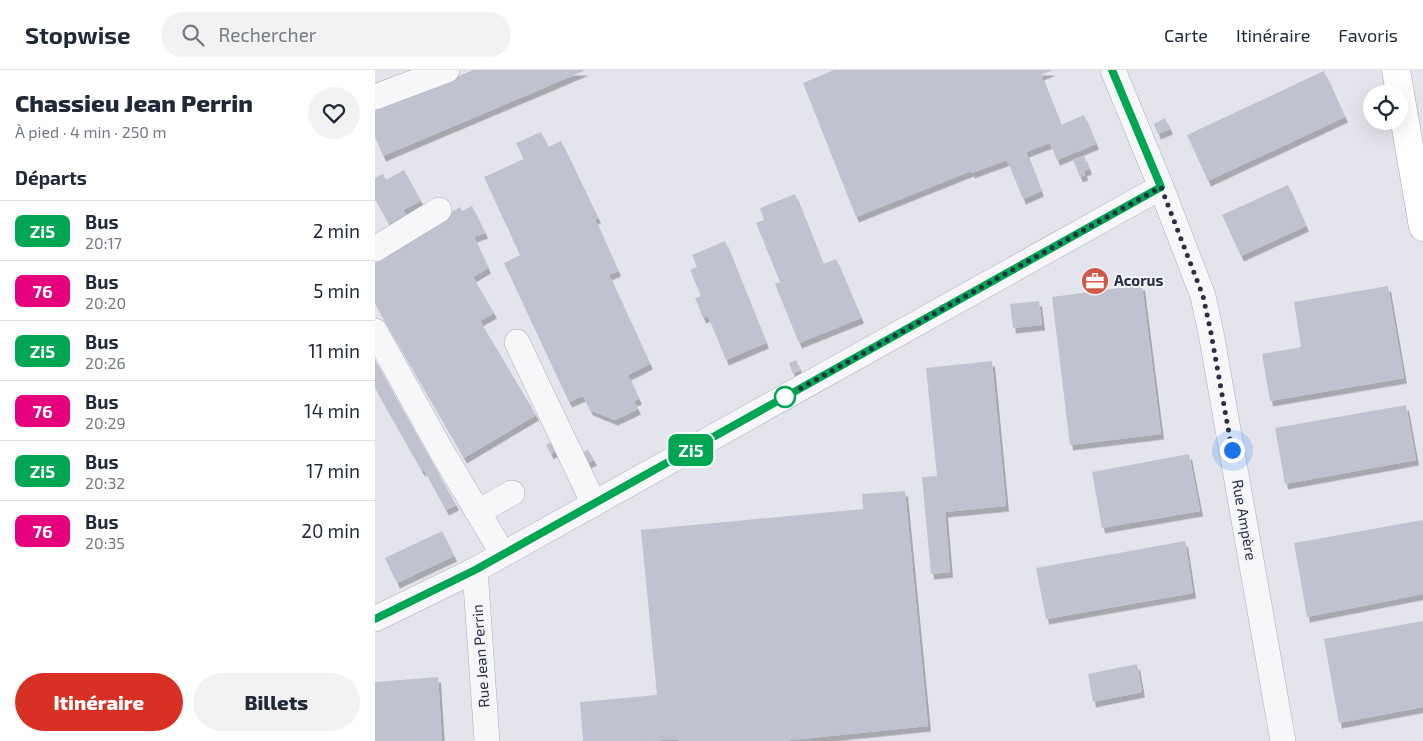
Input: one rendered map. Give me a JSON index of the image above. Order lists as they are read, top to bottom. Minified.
{"streets":{"street":["Rue Ampère","Rue Jean Perrin"]},"places":{"office":["Acorus"]},"lines":["bus line Zi5"],"page":{"header":"Stopwise","search":"Rechercher","nav":["Carte","Itinéraire","Favoris"],"heading":[["Chassieu Jean Perrin","À pied · 4 min · 250 m"],"Départs"],"on_map":"Zi5","list":[{"mark":"Zi5","name":"Bus","note":"20:17","value":"2 min"},{"mark":"76","name":"Bus","note":"20:20","value":"5 min"},{"mark":"Zi5","name":"Bus","note":"20:26","value":"11 min"},{"mark":"76","name":"Bus","note":"20:29","value":"14 min"},{"mark":"Zi5","name":"Bus","note":"20:32","value":"17 min"},{"mark":"76","name":"Bus","note":"20:35","value":"20 min"}],"buttons":["Itinéraire","Billets"]}}
